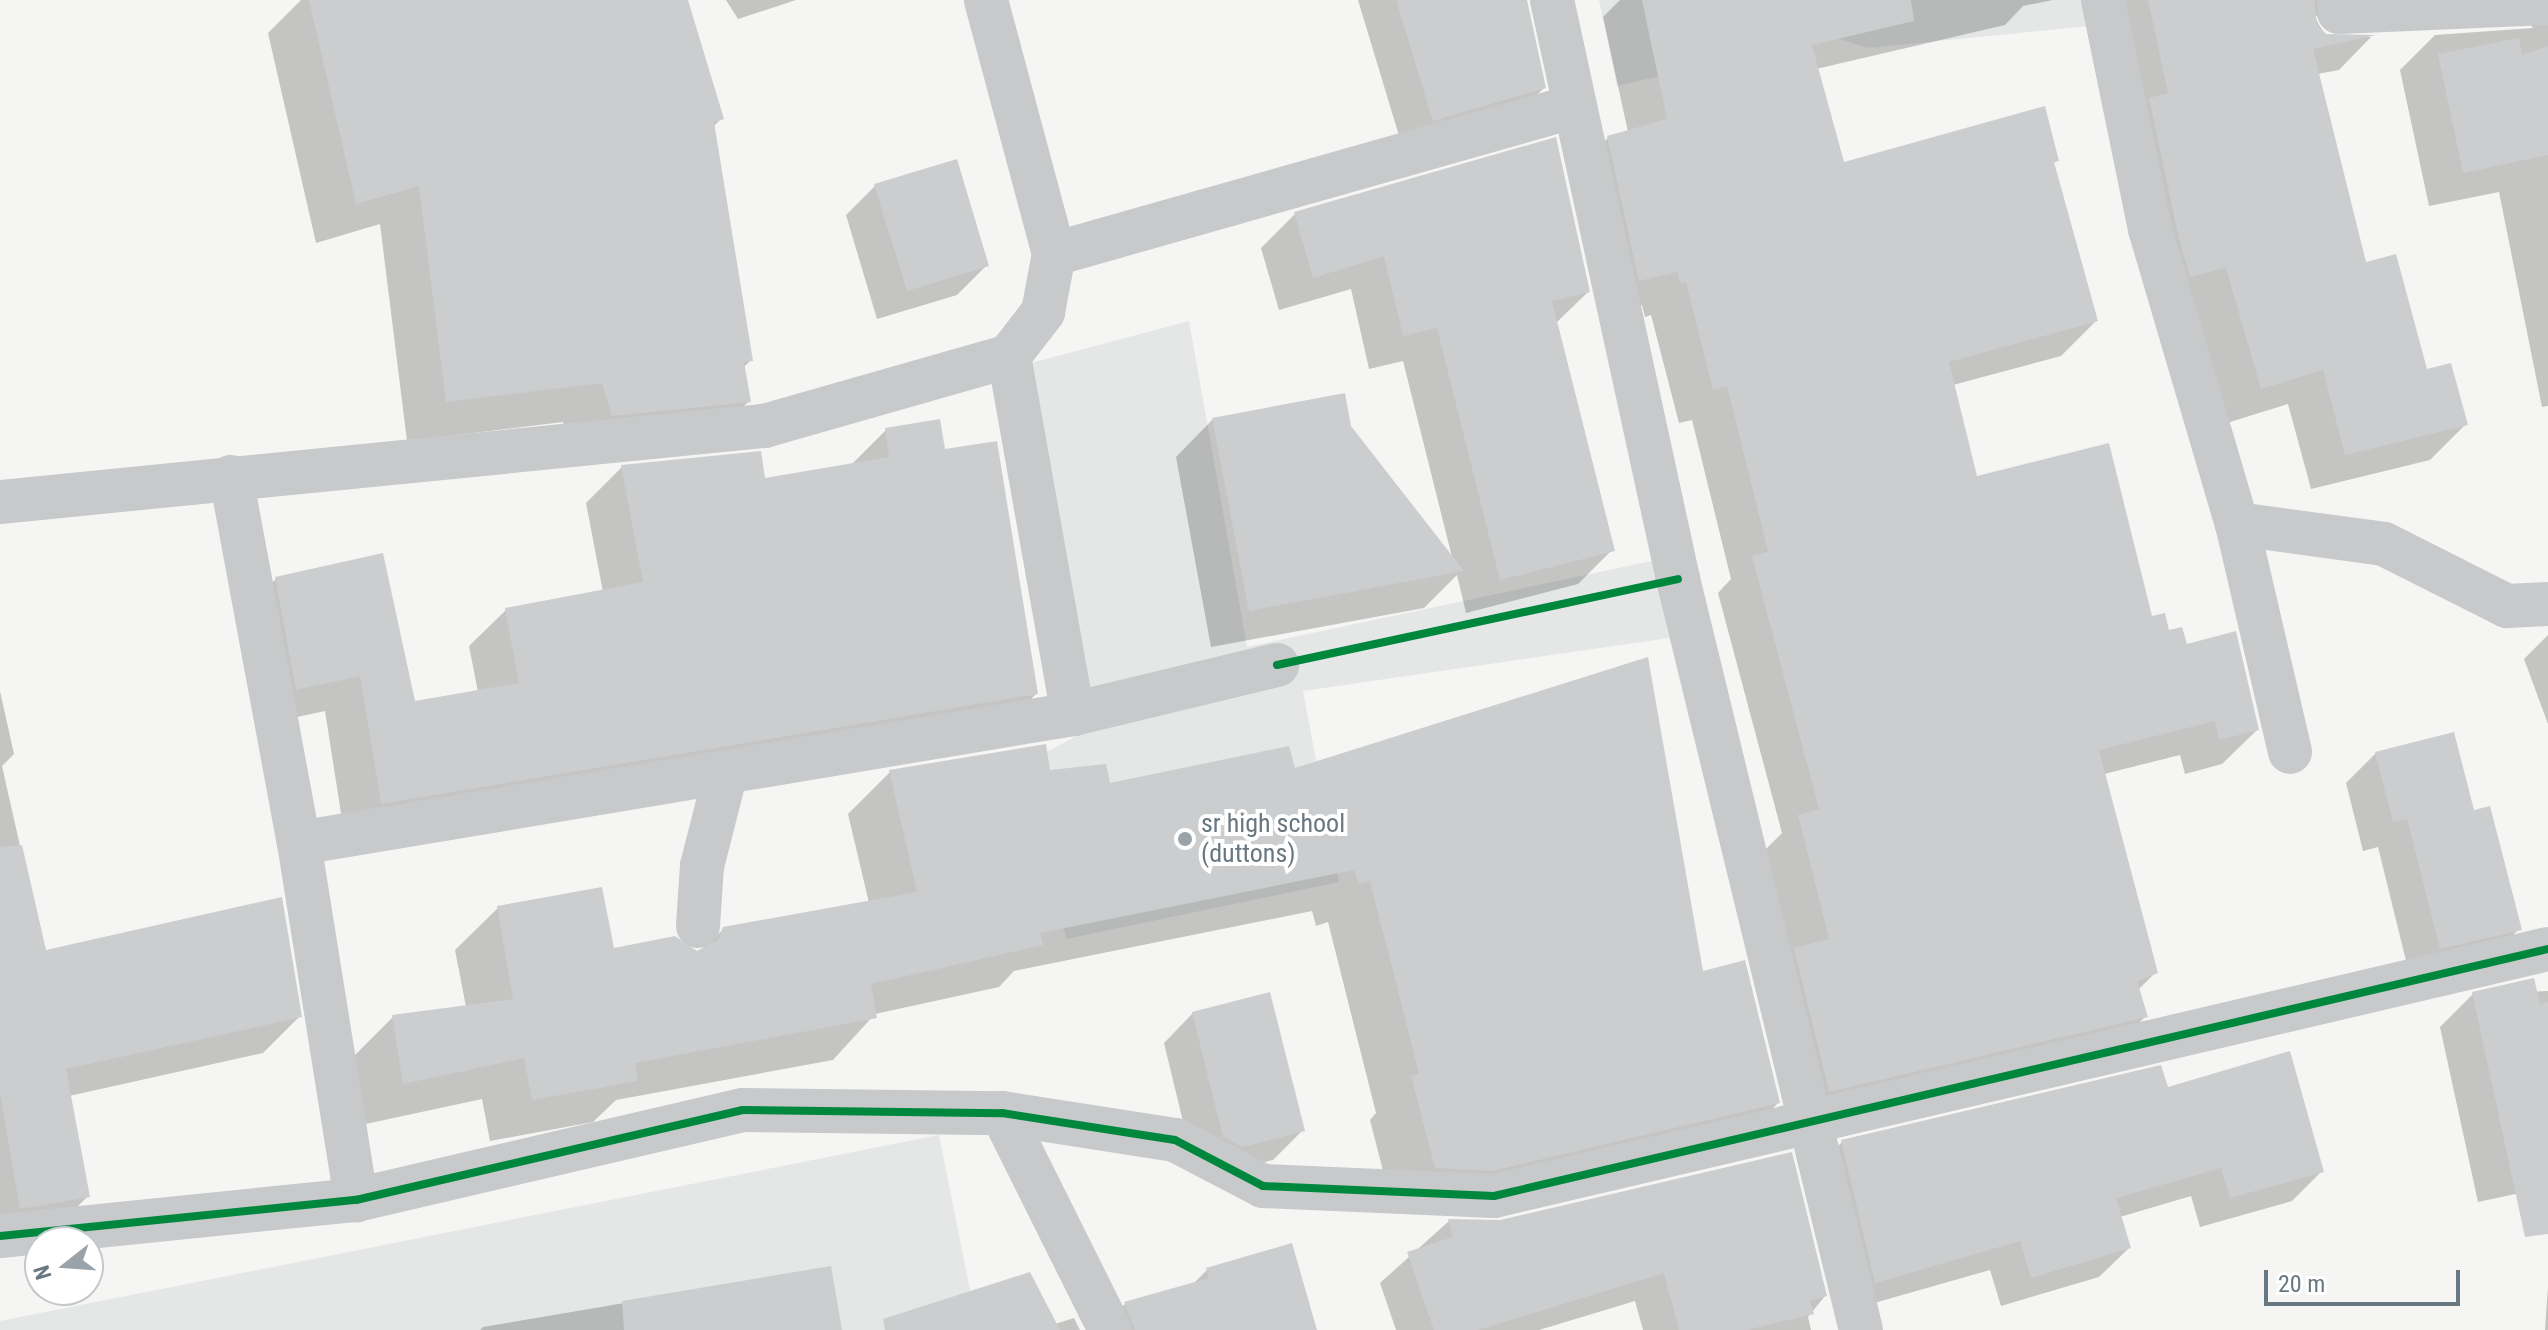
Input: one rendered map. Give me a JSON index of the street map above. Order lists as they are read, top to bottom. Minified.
{"places":["sr high school (duttons)"],"scale_bar":"20 m","north":"left"}
